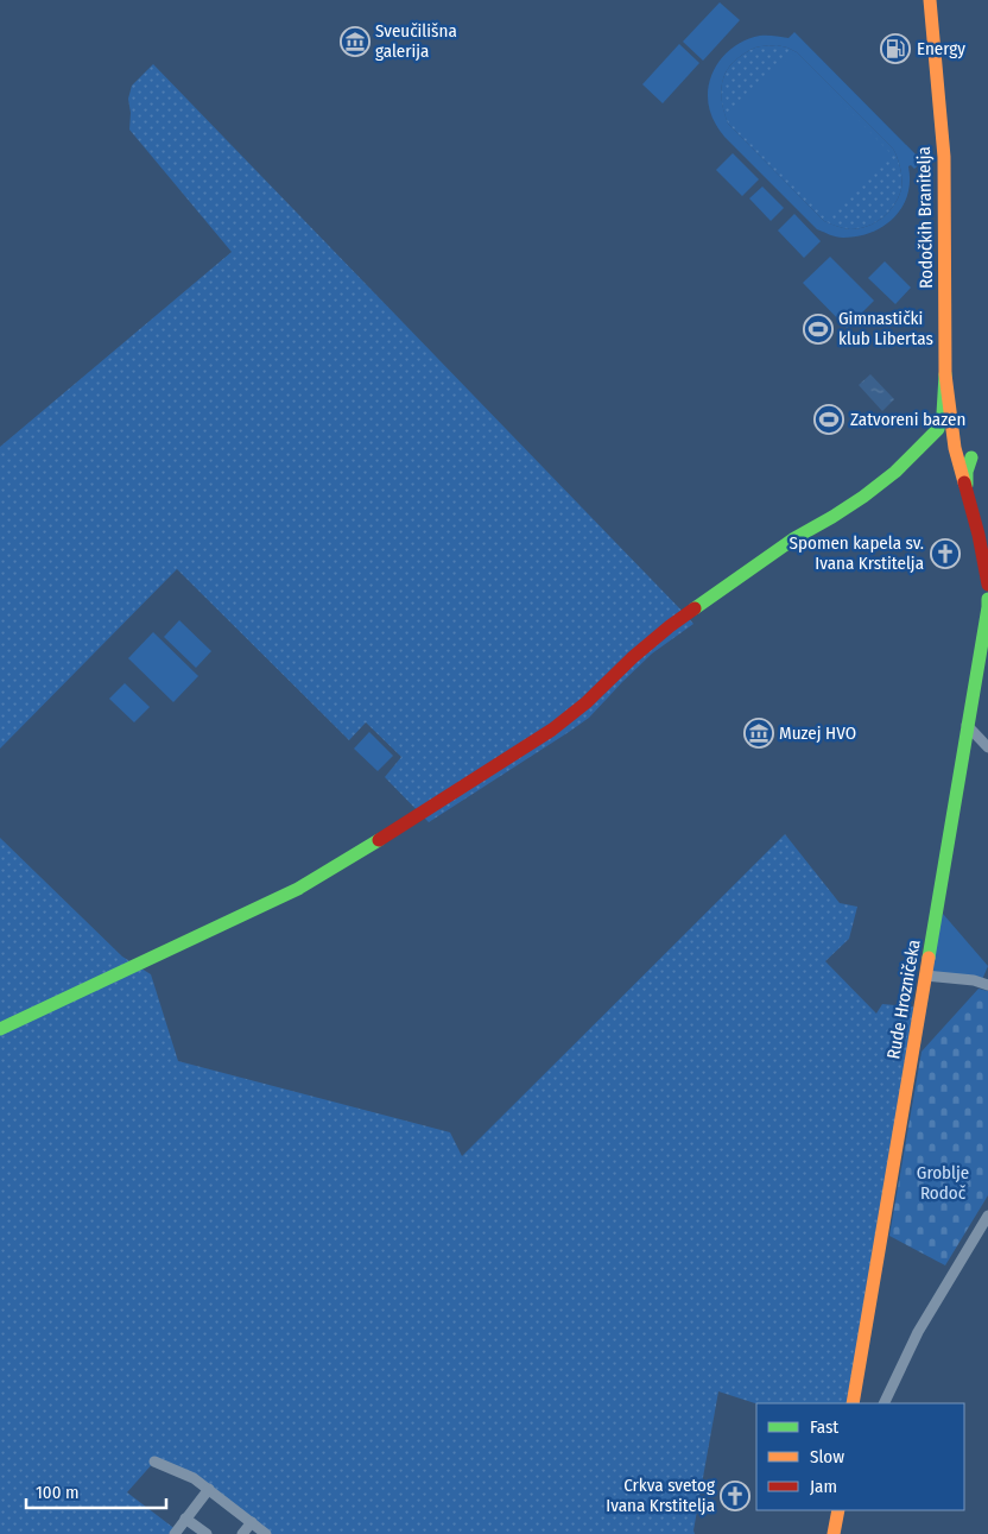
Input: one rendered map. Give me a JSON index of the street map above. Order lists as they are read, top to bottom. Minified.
{"streets":{"street":["Rodočkih Branitelja","Rude Hrozničeka"]},"parks":["Groblje Rodoč"],"places":{"museum":["Sveučilišna galerija","Muzej HVO"],"fuel station":["Energy"],"sports":["Gimnastički klub Libertas","Zatvoreni bazen"],"church":["Spomen kapela sv. Ivana Krstitelja","Crkva svetog Ivana Krstitelja"]},"legend":["Fast","Slow","Jam"],"scale_bar":"100 m"}
